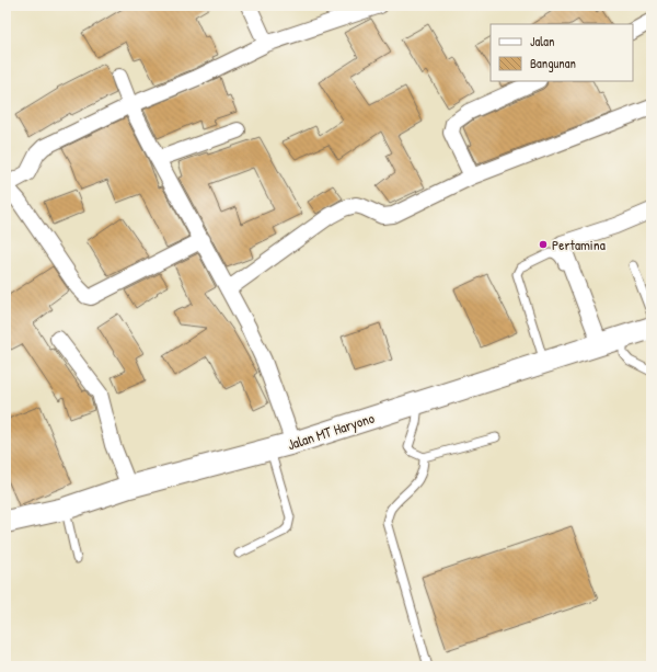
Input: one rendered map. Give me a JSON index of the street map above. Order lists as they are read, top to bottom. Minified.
{"streets":{"main road":["Jalan MT Haryono"]},"places":["Pertamina"],"legend":["Jalan","Bangunan"]}
